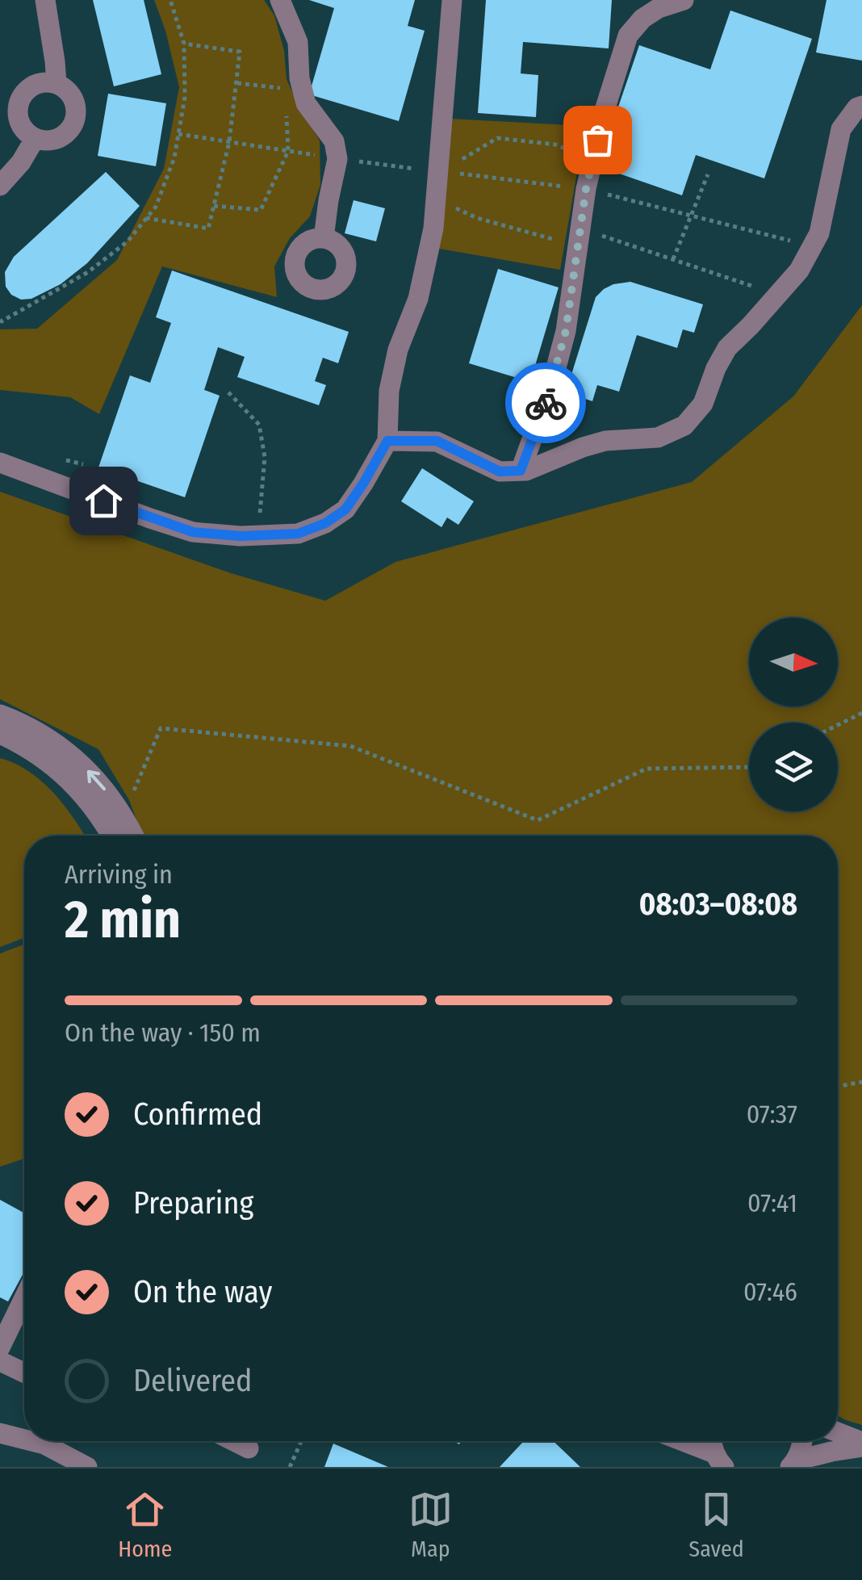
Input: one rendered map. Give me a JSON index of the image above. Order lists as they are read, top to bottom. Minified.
{"north":"right","page":{"heading":["2 min","Arriving in","08:03–08:08"],"bar":"On the way · 150 m","list":[["Confirmed","07:37"],["Preparing","07:41"],["On the way","07:46"],"Delivered"],"tabs":["Home","Map","Saved"]}}
